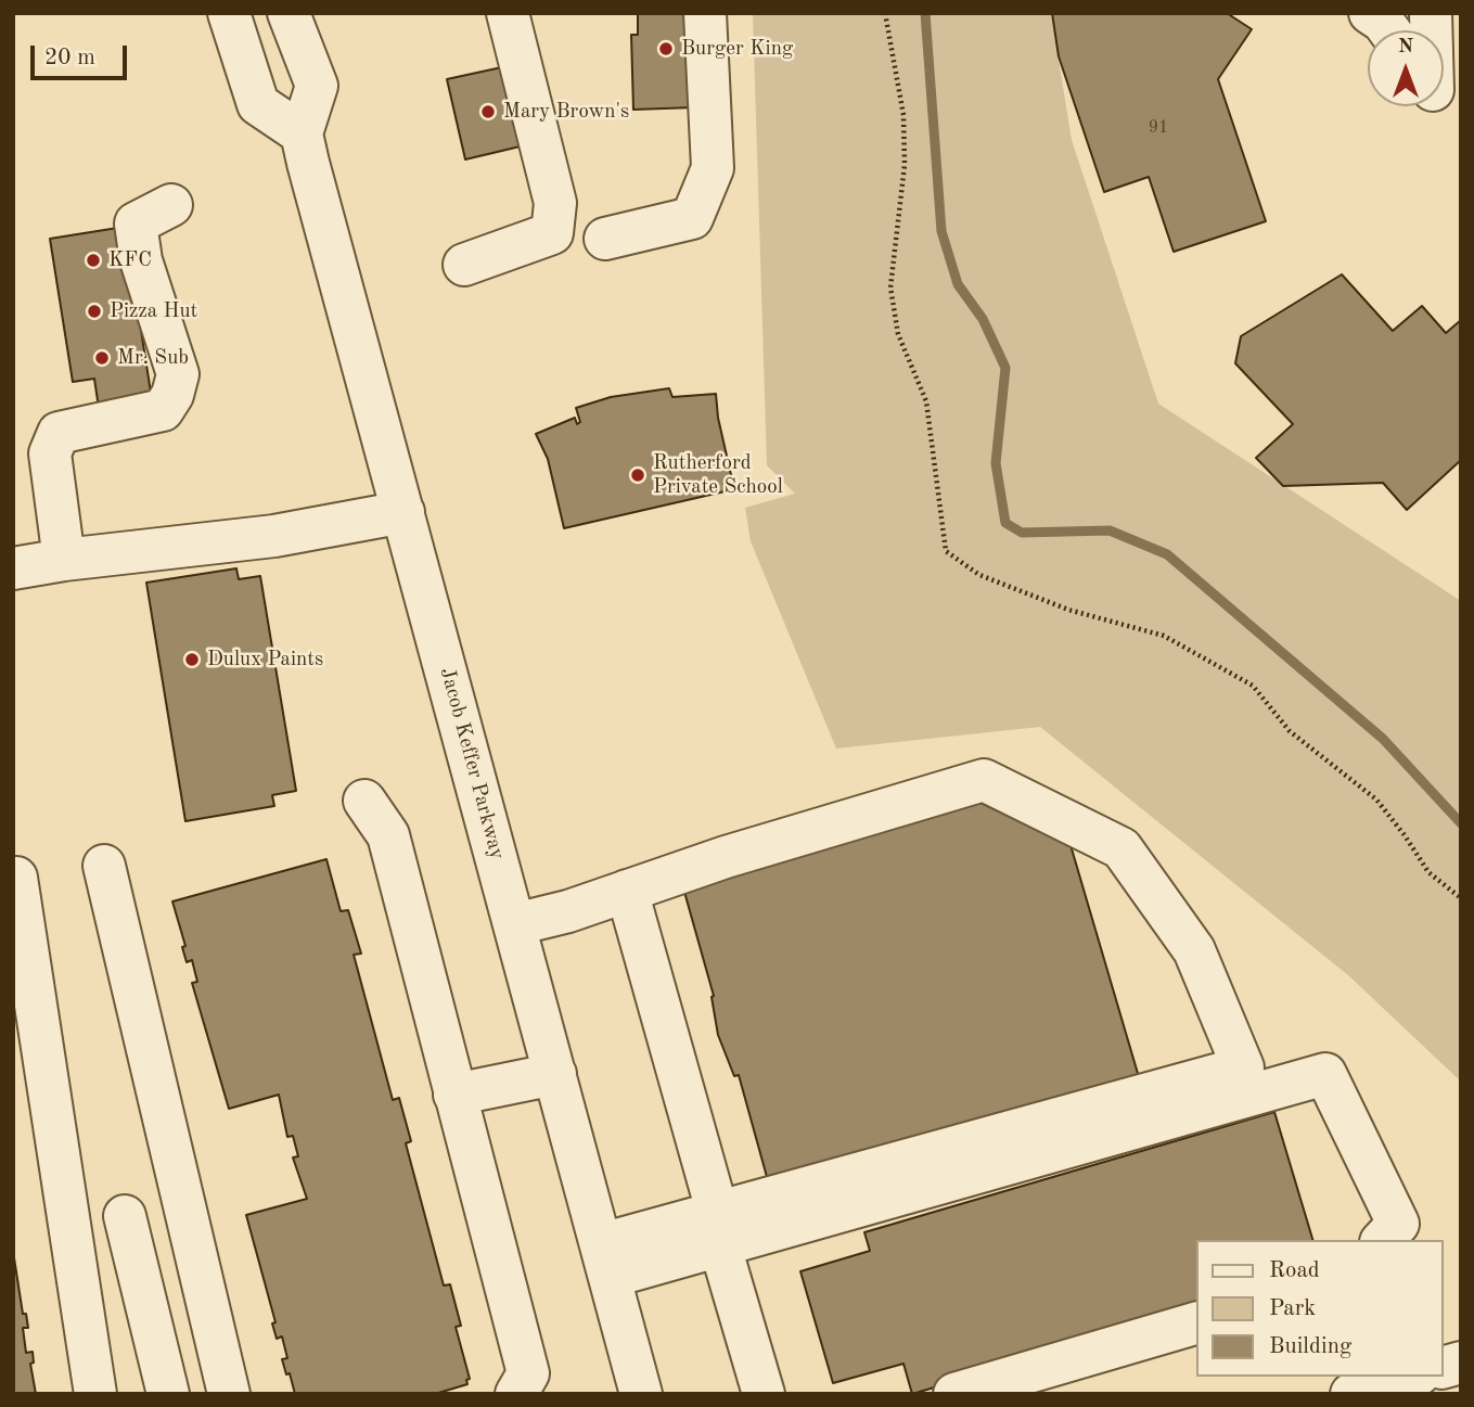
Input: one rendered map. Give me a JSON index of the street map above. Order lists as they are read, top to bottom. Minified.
{"streets":{"street":["Jacob Keffer Parkway"]},"places":["Burger King","Mary Brown's","KFC","Pizza Hut","Mr. Sub","Rutherford Private School","Dulux Paints"],"house_numbers":["91"],"legend":["Road","Park","Building"],"scale_bar":"20 m","north":"top"}
